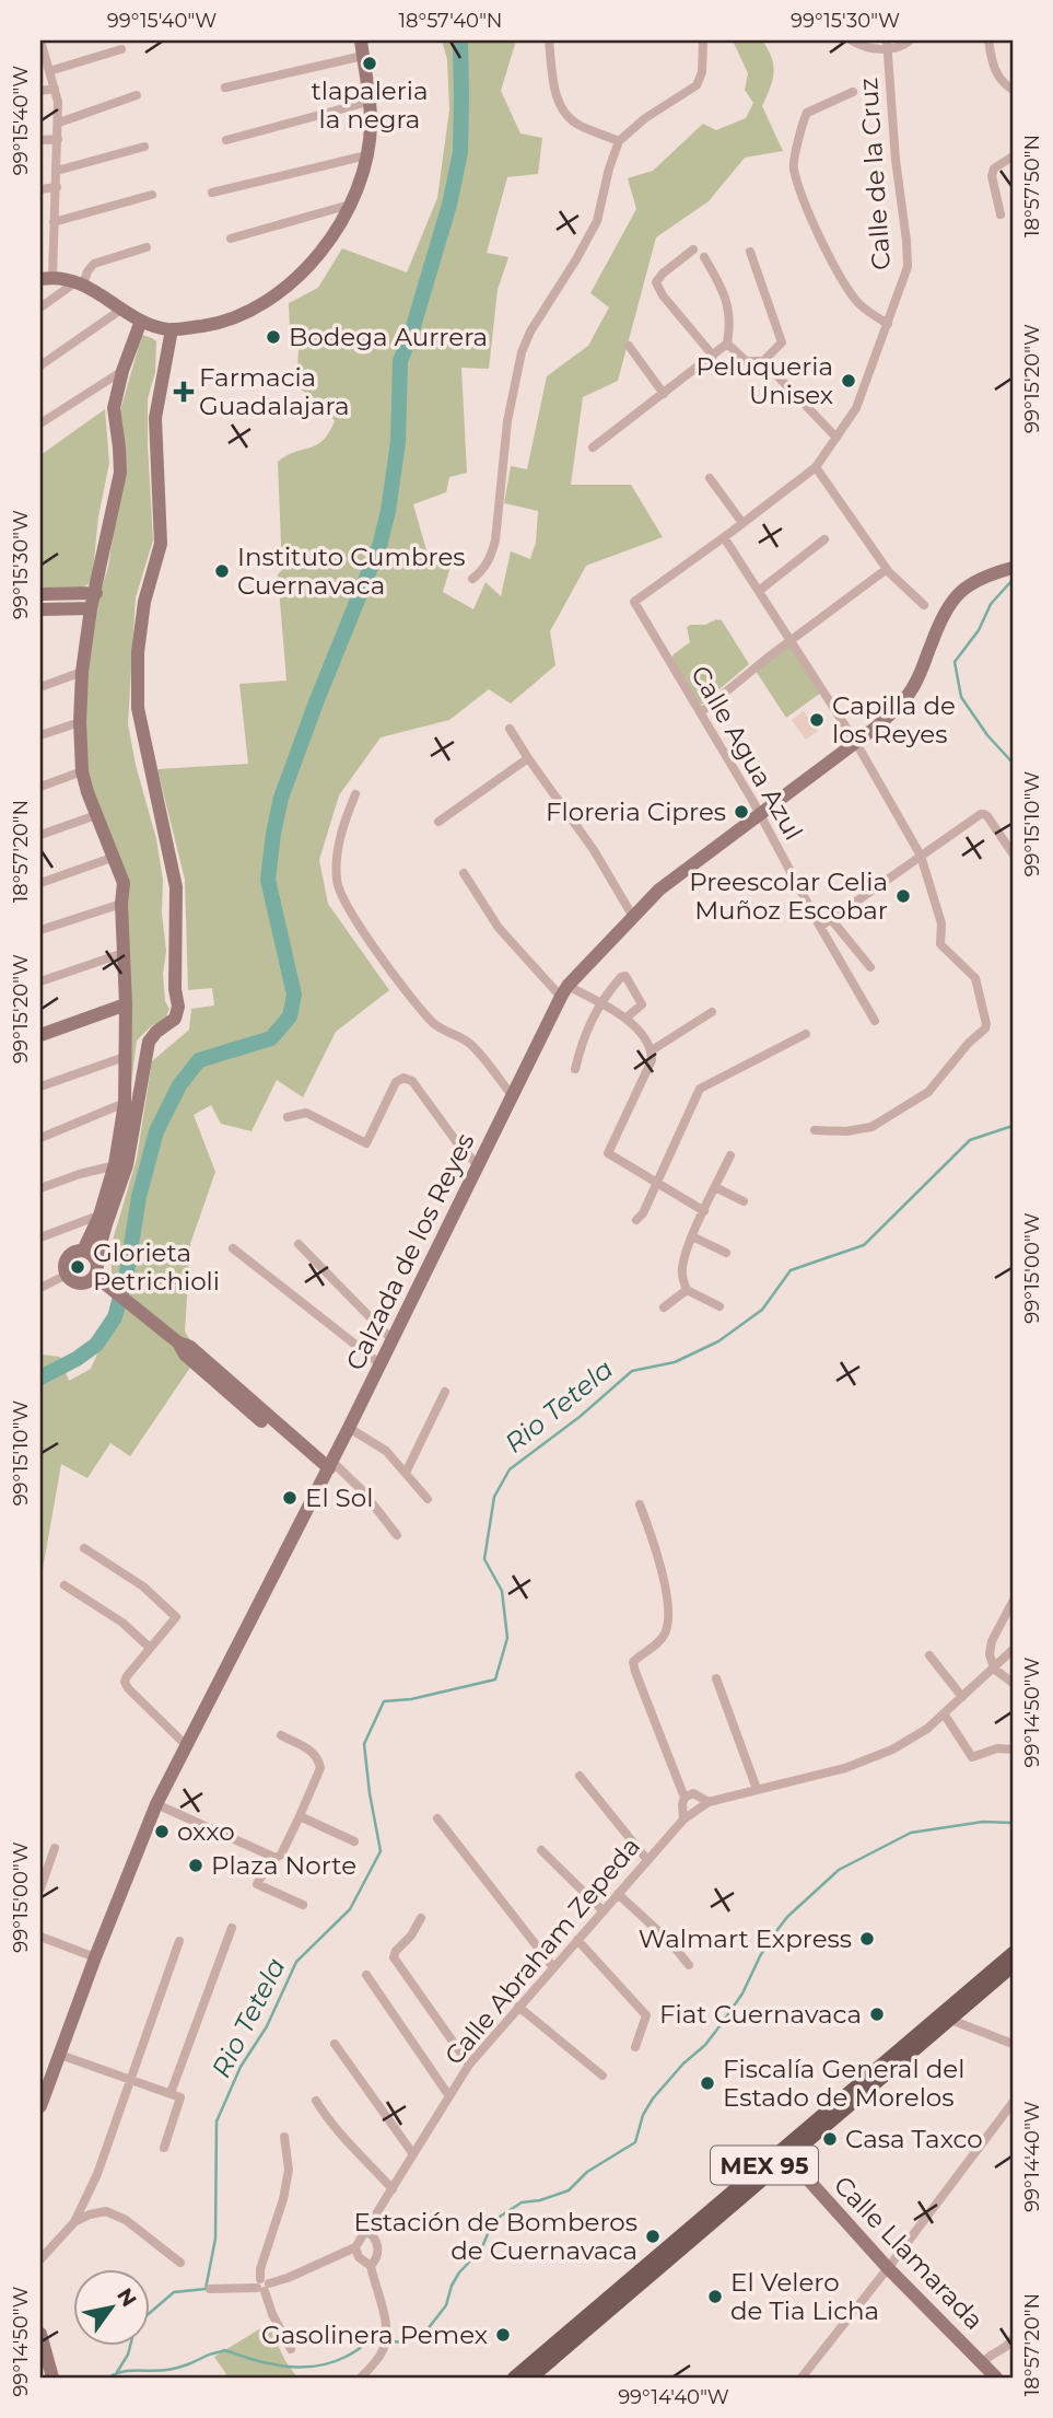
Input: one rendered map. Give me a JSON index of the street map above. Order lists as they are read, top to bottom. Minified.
{"streets":{"main road":["MEX 95"],"street":["Calle de la Cruz","Calle Agua Azul","Calzada de los Reyes","Calle Abraham Zepeda","Calle Llamarada"]},"crossings":[["Calle de la Cruz","Calle Agua Azul"],["Calle Agua Azul","Calzada de los Reyes"],["MEX 95","Calle Llamarada"]],"water":["Rio Tetela"],"places":{"other":["tlapaleria la negra","Bodega Aurrera","Peluqueria Unisex","Instituto Cumbres Cuernavaca","Capilla de los Reyes","Floreria Cipres","Preescolar Celia Muñoz Escobar","Glorieta Petrichioli","El Sol","oxxo","Plaza Norte","Walmart Express","Fiat Cuernavaca","Fiscalía General del Estado de Morelos","Casa Taxco","Estación de Bomberos de Cuernavaca","El Velero de Tia Licha","Gasolinera Pemex"],"health":["Farmacia Guadalajara"]},"north":"top right","coordinates":["99°15'40\"W","18°57'40\"N","99°15'30\"W","18°57'50\"N","99°15'20\"W","99°15'10\"W","18°57'20\"N","99°15'00\"W","99°14'50\"W","99°14'40\"W"]}
